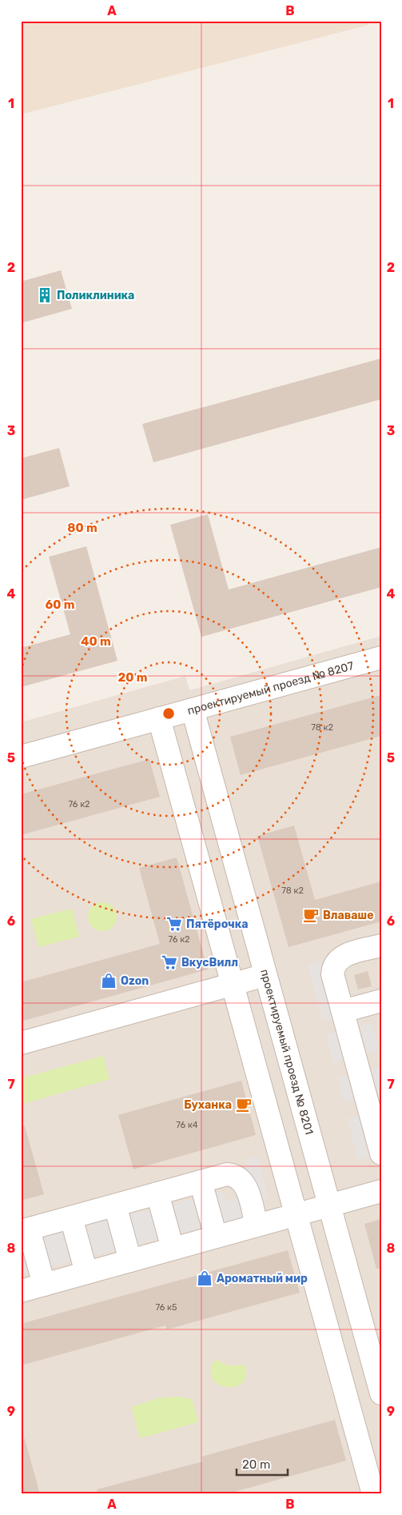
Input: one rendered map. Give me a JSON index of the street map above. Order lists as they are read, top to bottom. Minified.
{"streets":{"street":["проектируемый проезд № 8207","проектируемый проезд № 8201"]},"crossings":[["проектируемый проезд № 8207","проектируемый проезд № 8201"]],"places":{"building":["Поликлиника"],"cafe":["Влаваше","Буханка"],"supermarket":["Пятёрочка","ВкусВилл"],"shop":["Ozon","Ароматный мир"]},"house_numbers":["78 к2","76 к2","78 к2","76 к2","76 к4","76 к5"],"scale_bar":"20 m","grid":{"columns":["A","B"],"rows":["1","2","3","4","5","6","7","8","9"]},"rings":["80 m","60 m","40 m","20 m"]}
